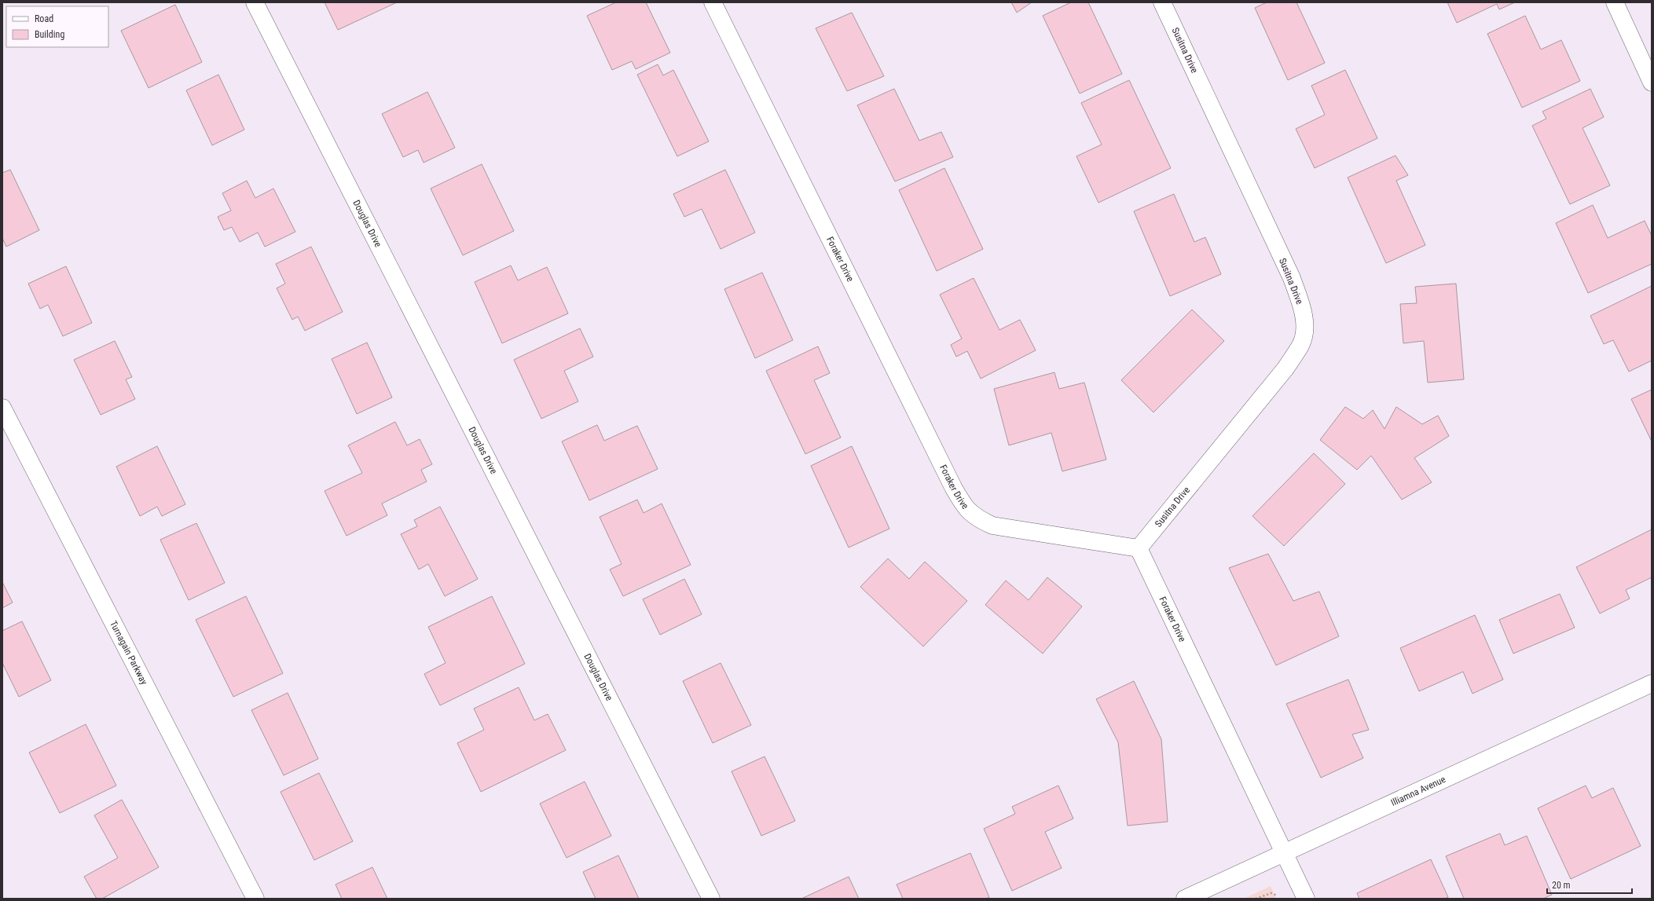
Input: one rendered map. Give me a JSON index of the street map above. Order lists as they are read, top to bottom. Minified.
{"streets":{"street":["Susitna Drive","Douglas Drive","Foraker Drive","Turnagain Parkway","Illiamna Avenue"]},"crossings":[["Susitna Drive","Foraker Drive"],["Foraker Drive","Illiamna Avenue"]],"legend":["Road","Building"],"scale_bar":"20 m"}
